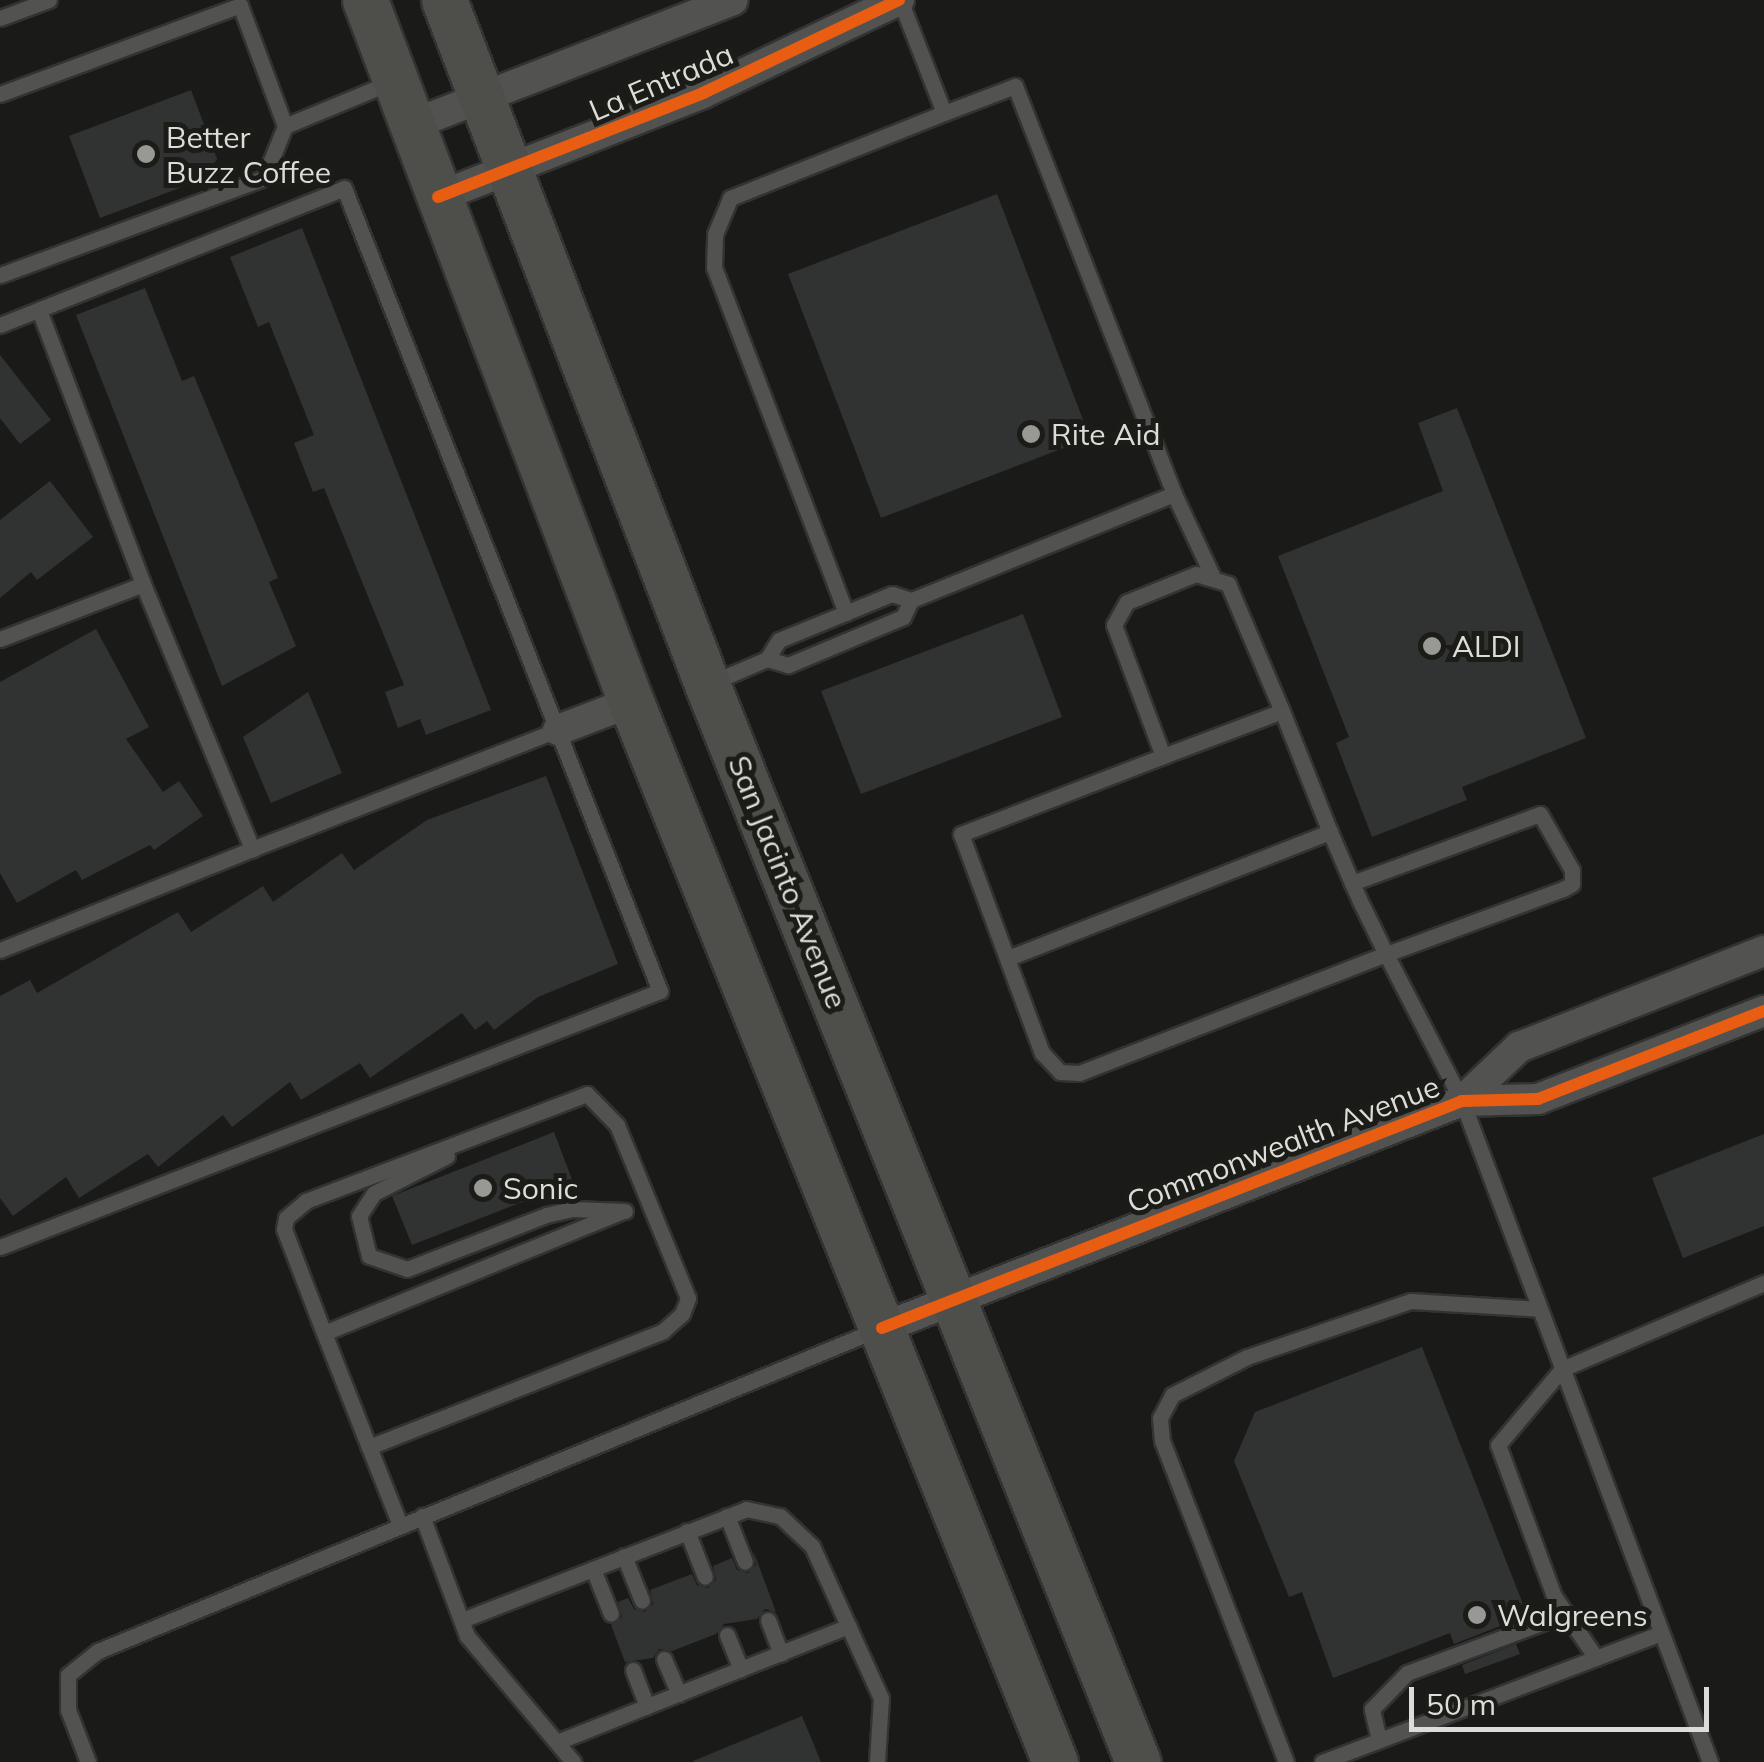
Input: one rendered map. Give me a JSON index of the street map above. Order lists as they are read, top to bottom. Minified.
{"streets":{"main road":["San Jacinto Avenue"],"street":["La Entrada","Commonwealth Avenue"]},"crossings":[["La Entrada","San Jacinto Avenue"],["San Jacinto Avenue","Commonwealth Avenue"]],"places":["Better Buzz Coffee","Rite Aid","ALDI","Sonic","Walgreens"],"scale_bar":"50 m"}
